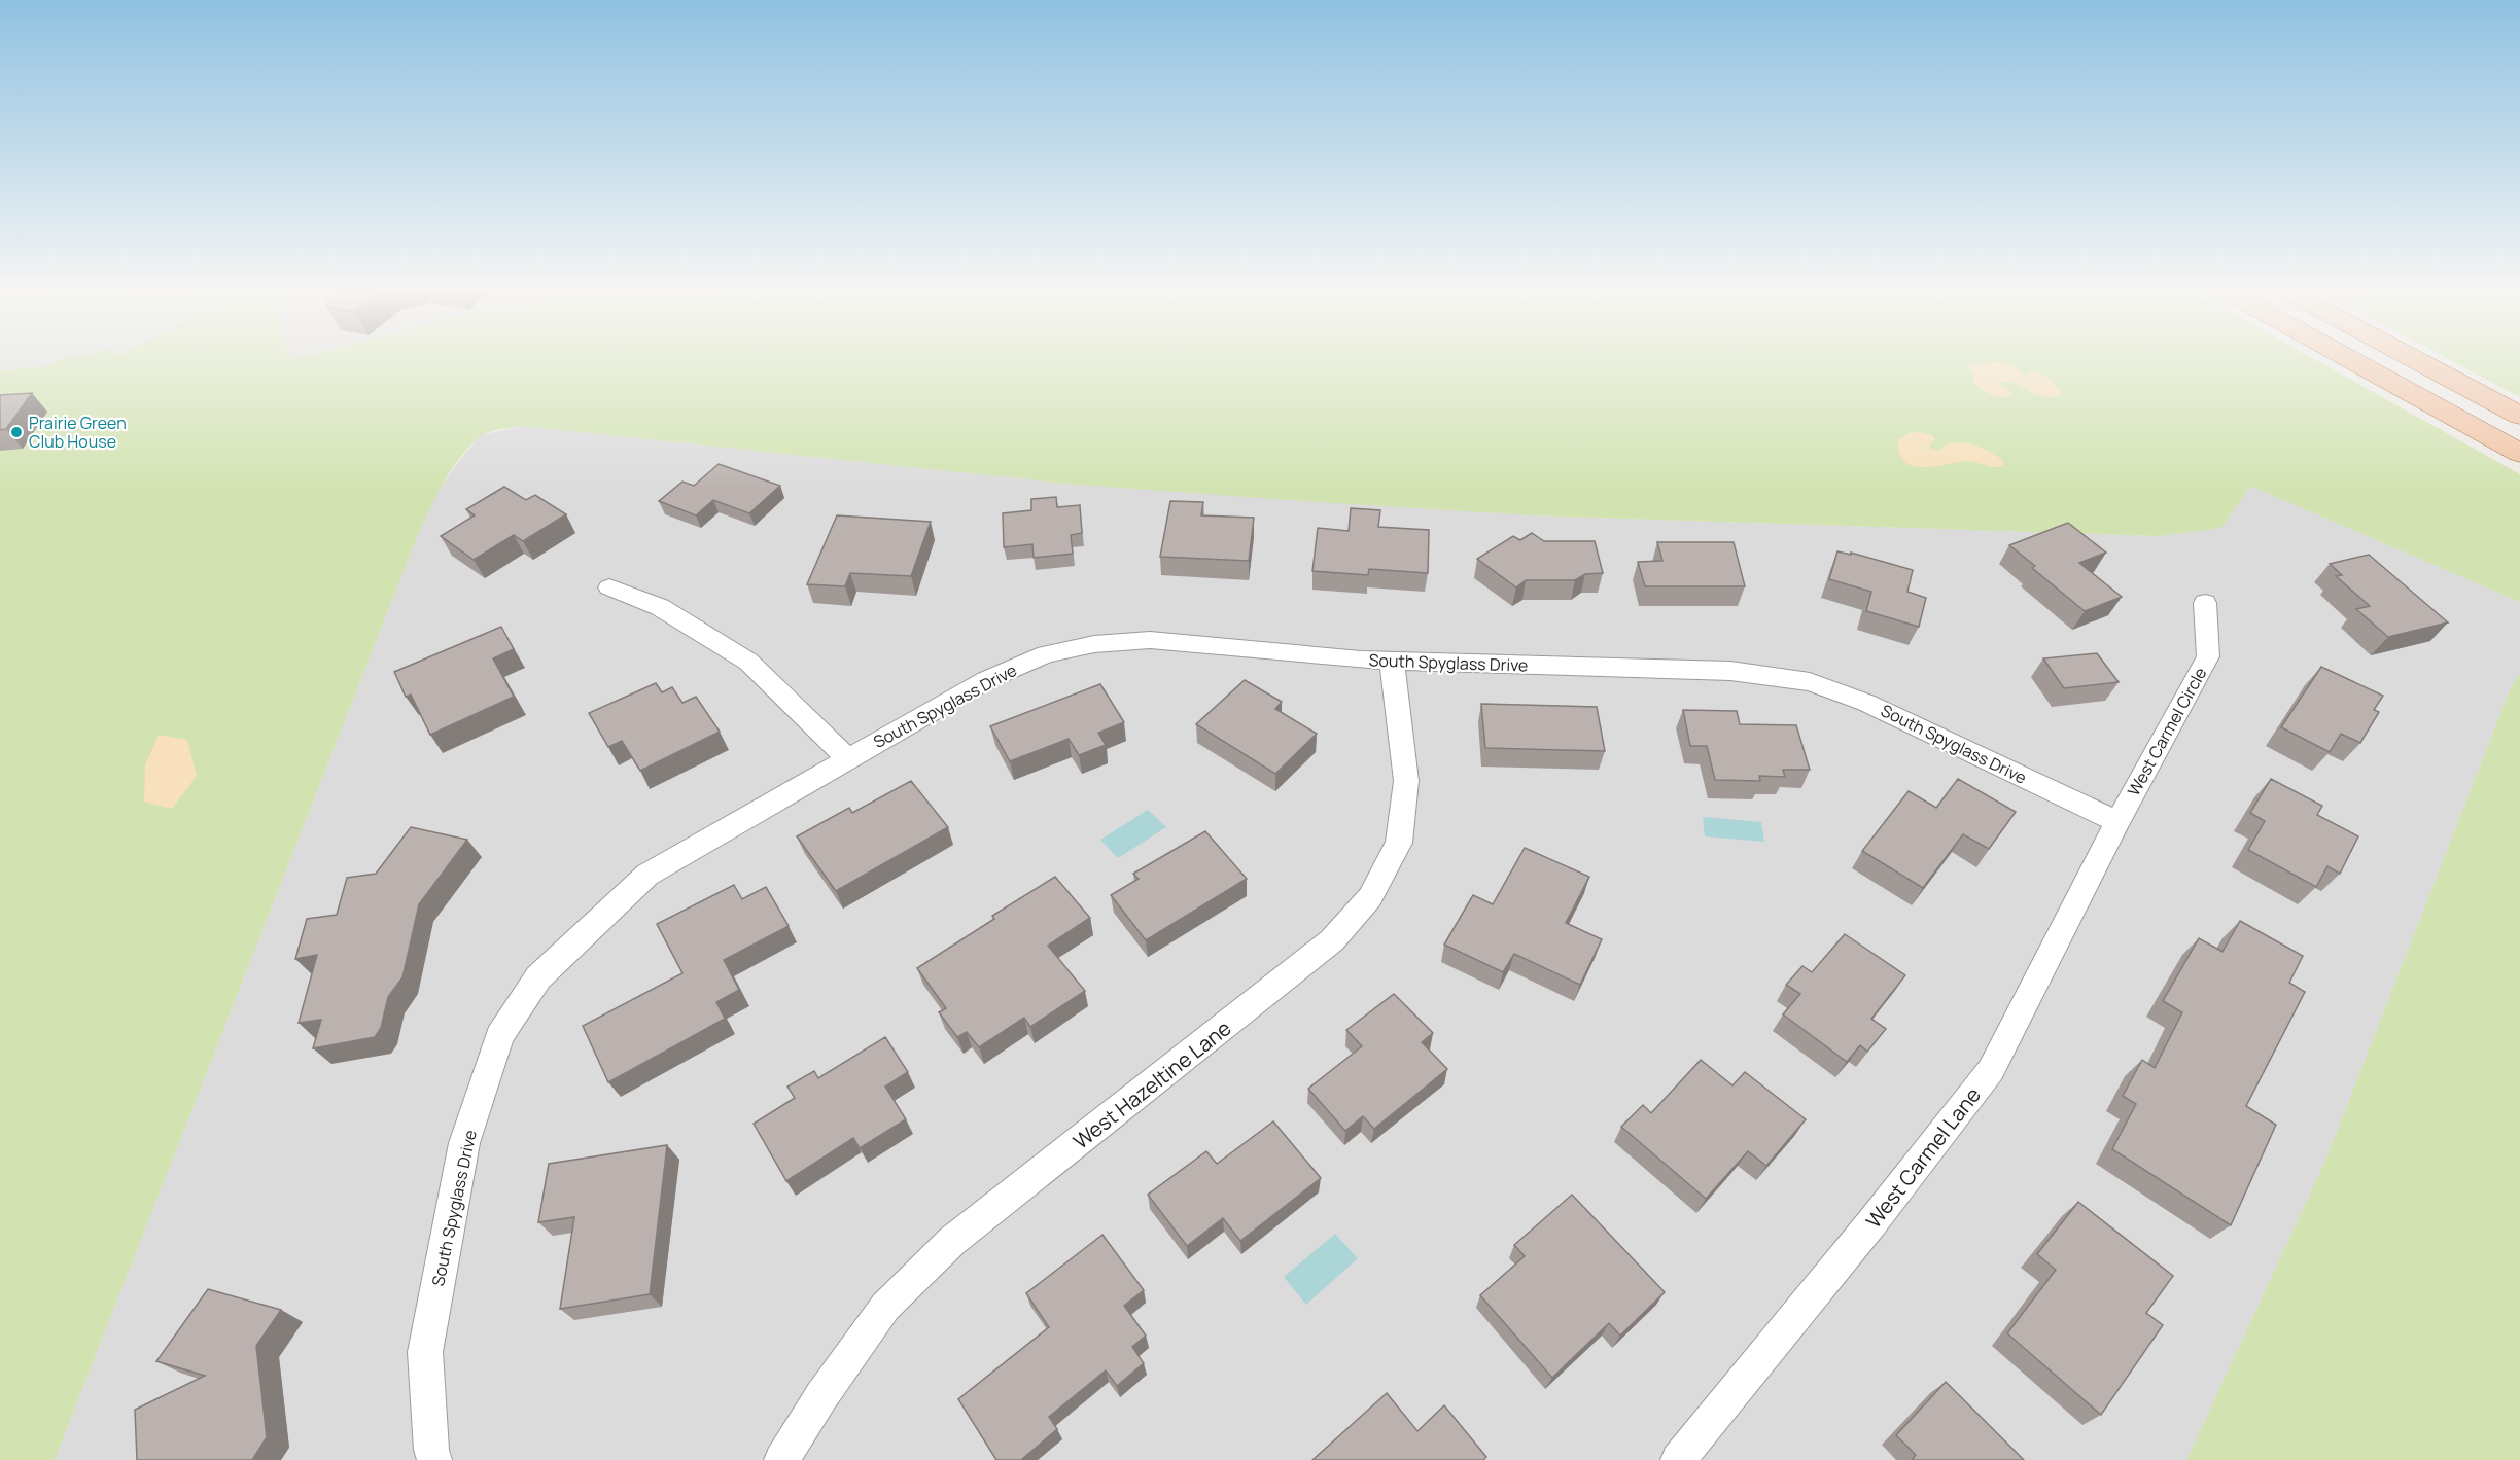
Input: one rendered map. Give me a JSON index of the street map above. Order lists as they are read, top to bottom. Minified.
{"streets":{"street":["South Spyglass Drive","West Carmel Circle","West Hazeltine Lane","West Carmel Lane"]},"crossings":[["South Spyglass Drive","West Carmel Circle"],["South Spyglass Drive","West Hazeltine Lane"],["South Spyglass Drive","West Carmel Lane"],["West Carmel Circle","West Carmel Lane"]],"places":["Prairie Green Club House"]}
